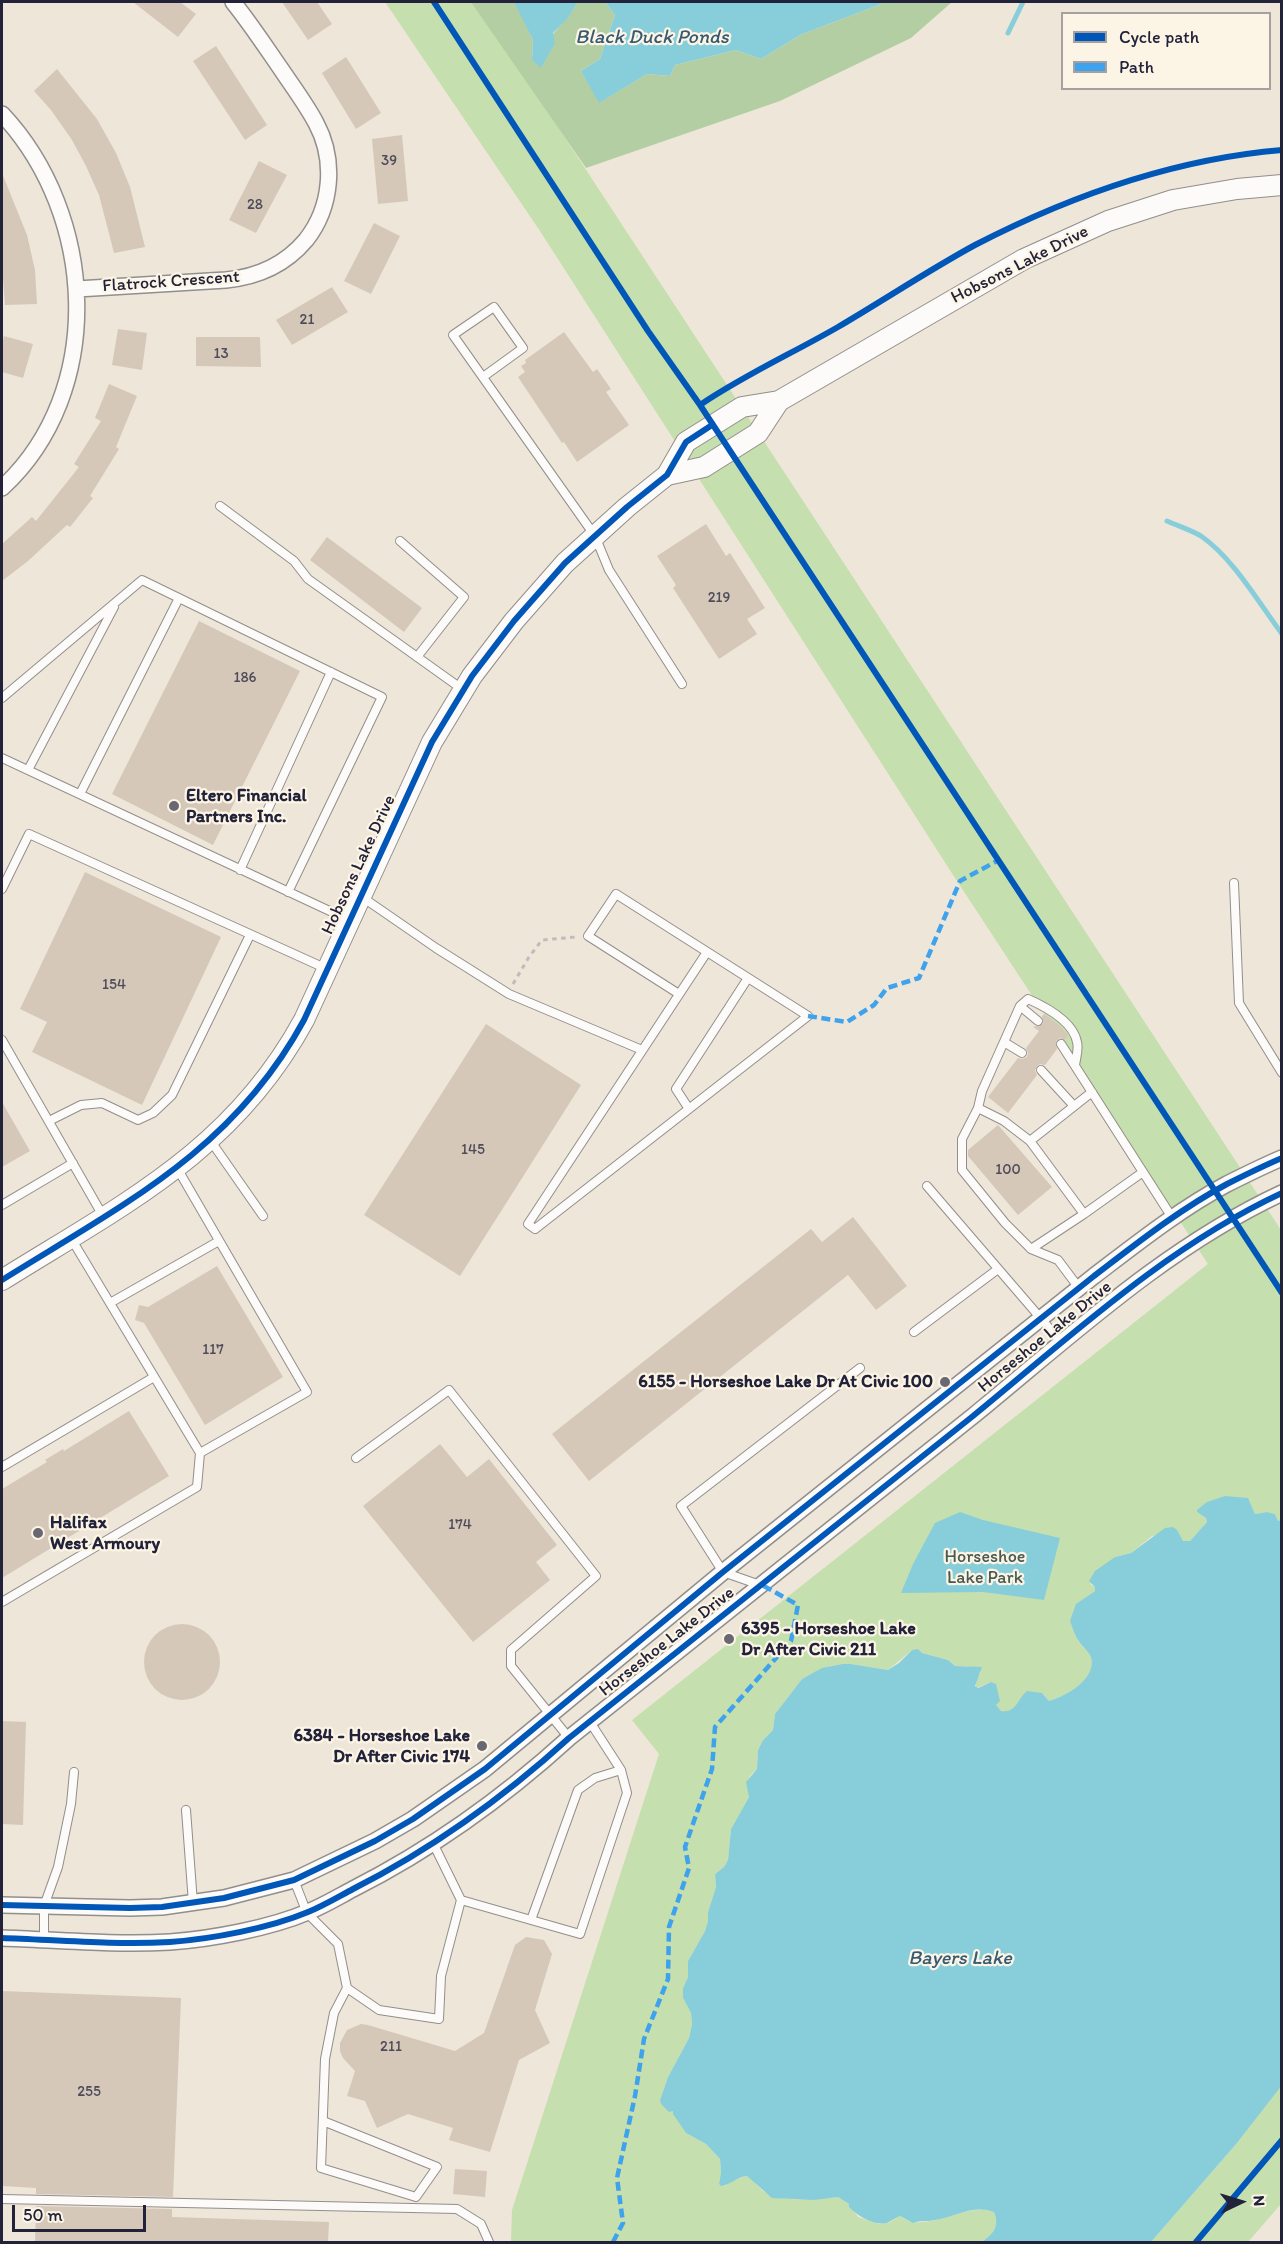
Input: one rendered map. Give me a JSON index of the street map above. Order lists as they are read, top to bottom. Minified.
{"streets":{"street":["Hobsons Lake Drive","Flatrock Crescent","Horseshoe Lake Drive"]},"water":["Black Duck Ponds","Bayers Lake"],"parks":["Horseshoe Lake Park"],"places":["Eltero Financial Partners Inc.","6155 - Horseshoe Lake Dr At Civic 100","Halifax West Armoury","6395 - Horseshoe Lake Dr After Civic 211","6384 - Horseshoe Lake Dr After Civic 174"],"house_numbers":["39","28","21","13","219","186","154","145","100","117","174","211","255"],"legend":["Cycle path","Path"],"scale_bar":"50 m","north":"right"}
